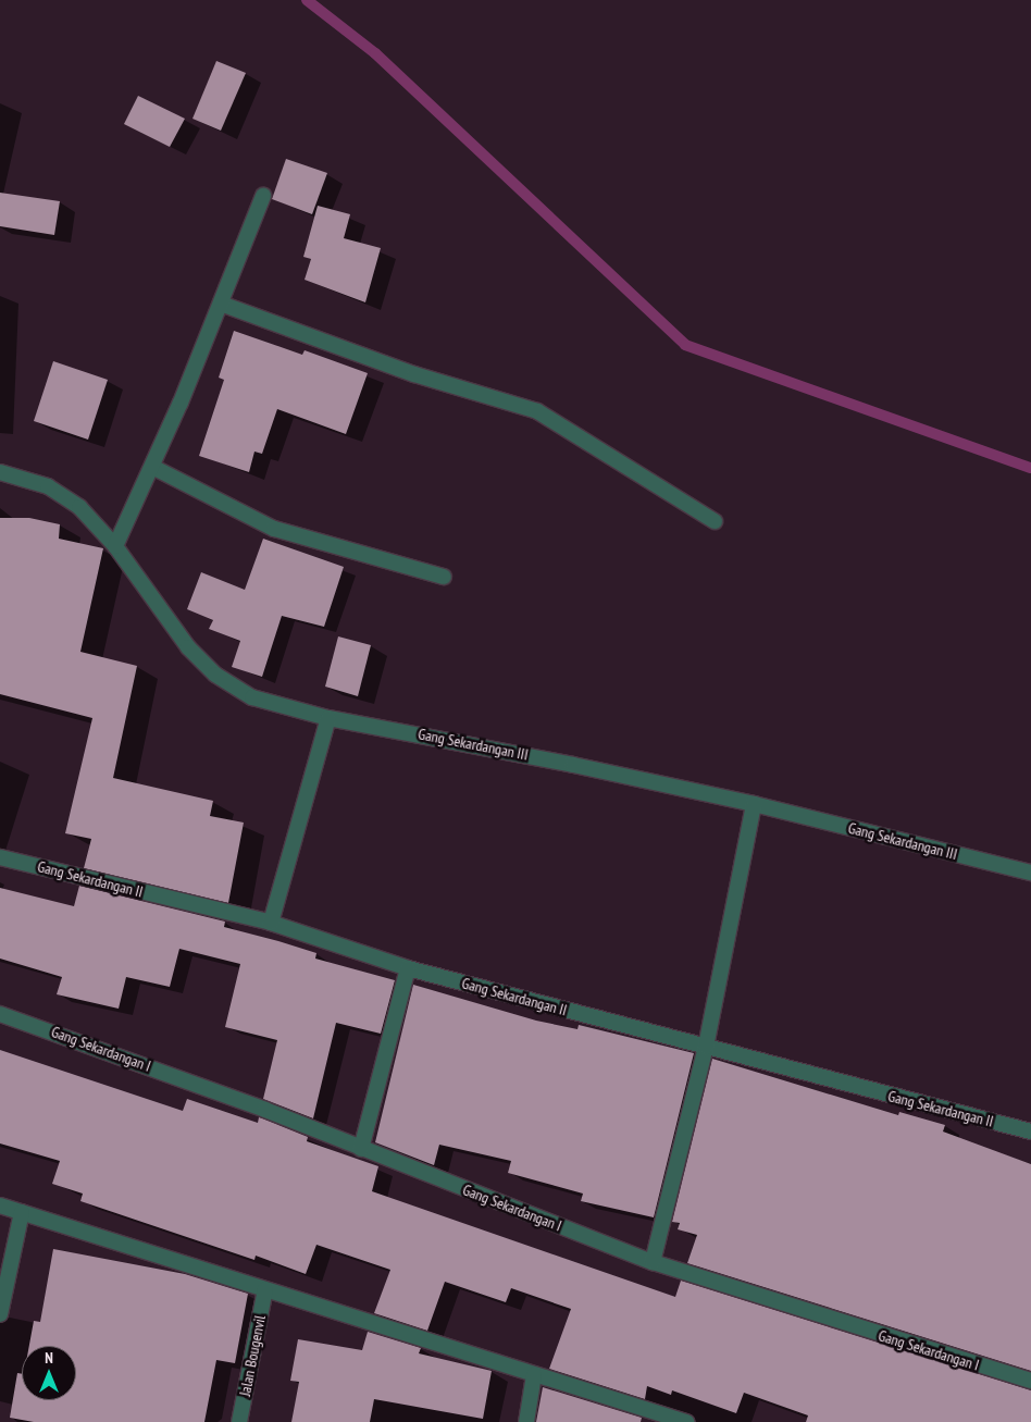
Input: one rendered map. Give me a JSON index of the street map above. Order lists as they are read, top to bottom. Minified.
{"streets":{"street":["Gang Sekardangan III","Gang Sekardangan II","Gang Sekardangan I","Jalan Bougenvil"]},"north":"top"}
